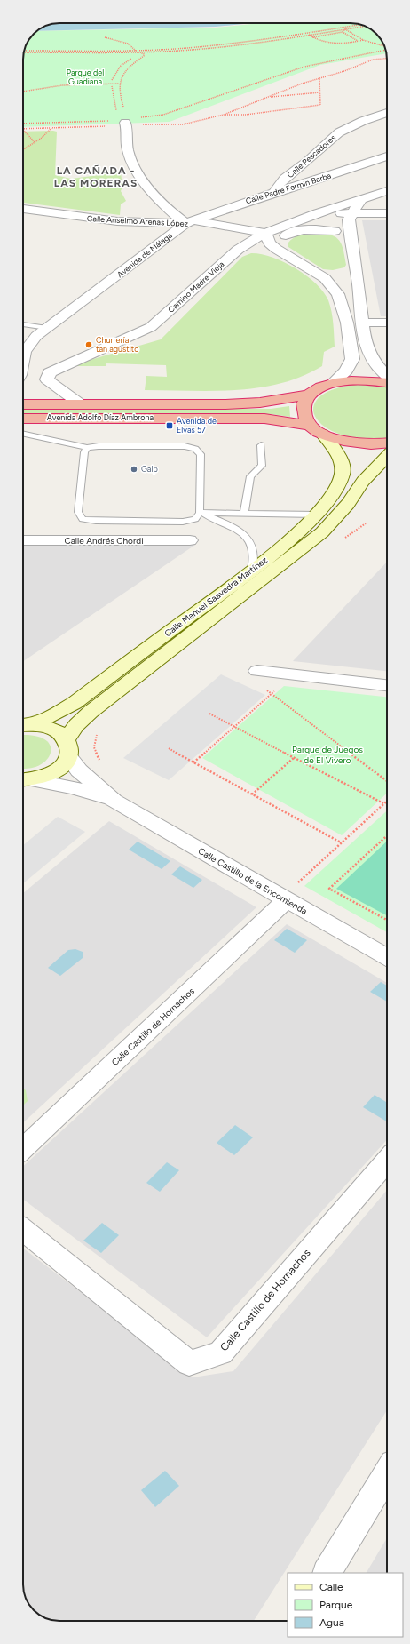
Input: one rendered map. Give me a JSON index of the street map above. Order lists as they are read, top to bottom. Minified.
{"streets":{"highway":["Avenida Adolfo Díaz Ambrona"],"main road":["Calle Manuel Saavedra Martínez"],"street":["Calle Pescadores","Calle Padre Fermín Barba","Calle Anselmo Arenas López","Avenida de Málaga","Camino Madre Vieja","Calle Andrés Chordi","Calle Castillo de la Encomienda","Calle Castillo de Hornachos"]},"crossings":[["Calle Pescadores","Calle Padre Fermín Barba"],["Calle Padre Fermín Barba","Calle Anselmo Arenas López"],["Calle Padre Fermín Barba","Avenida de Málaga"],["Calle Anselmo Arenas López","Avenida de Málaga"],["Calle Anselmo Arenas López","Camino Madre Vieja"],["Avenida de Málaga","Camino Madre Vieja"],["Avenida Adolfo Díaz Ambrona","Calle Manuel Saavedra Martínez"],["Calle Manuel Saavedra Martínez","Calle Castillo de la Encomienda"],["Calle Castillo de la Encomienda","Calle Castillo de Hornachos"]],"districts":["LA CAÑADA - LAS MORERAS"],"parks":["Parque del Guadiana","Parque de Juegos de El Vivero"],"places":{"other":["Churrería tan agustito","Galp"],"transit":["Avenida de Elvas 57"]},"legend":["Calle","Parque","Agua"]}
